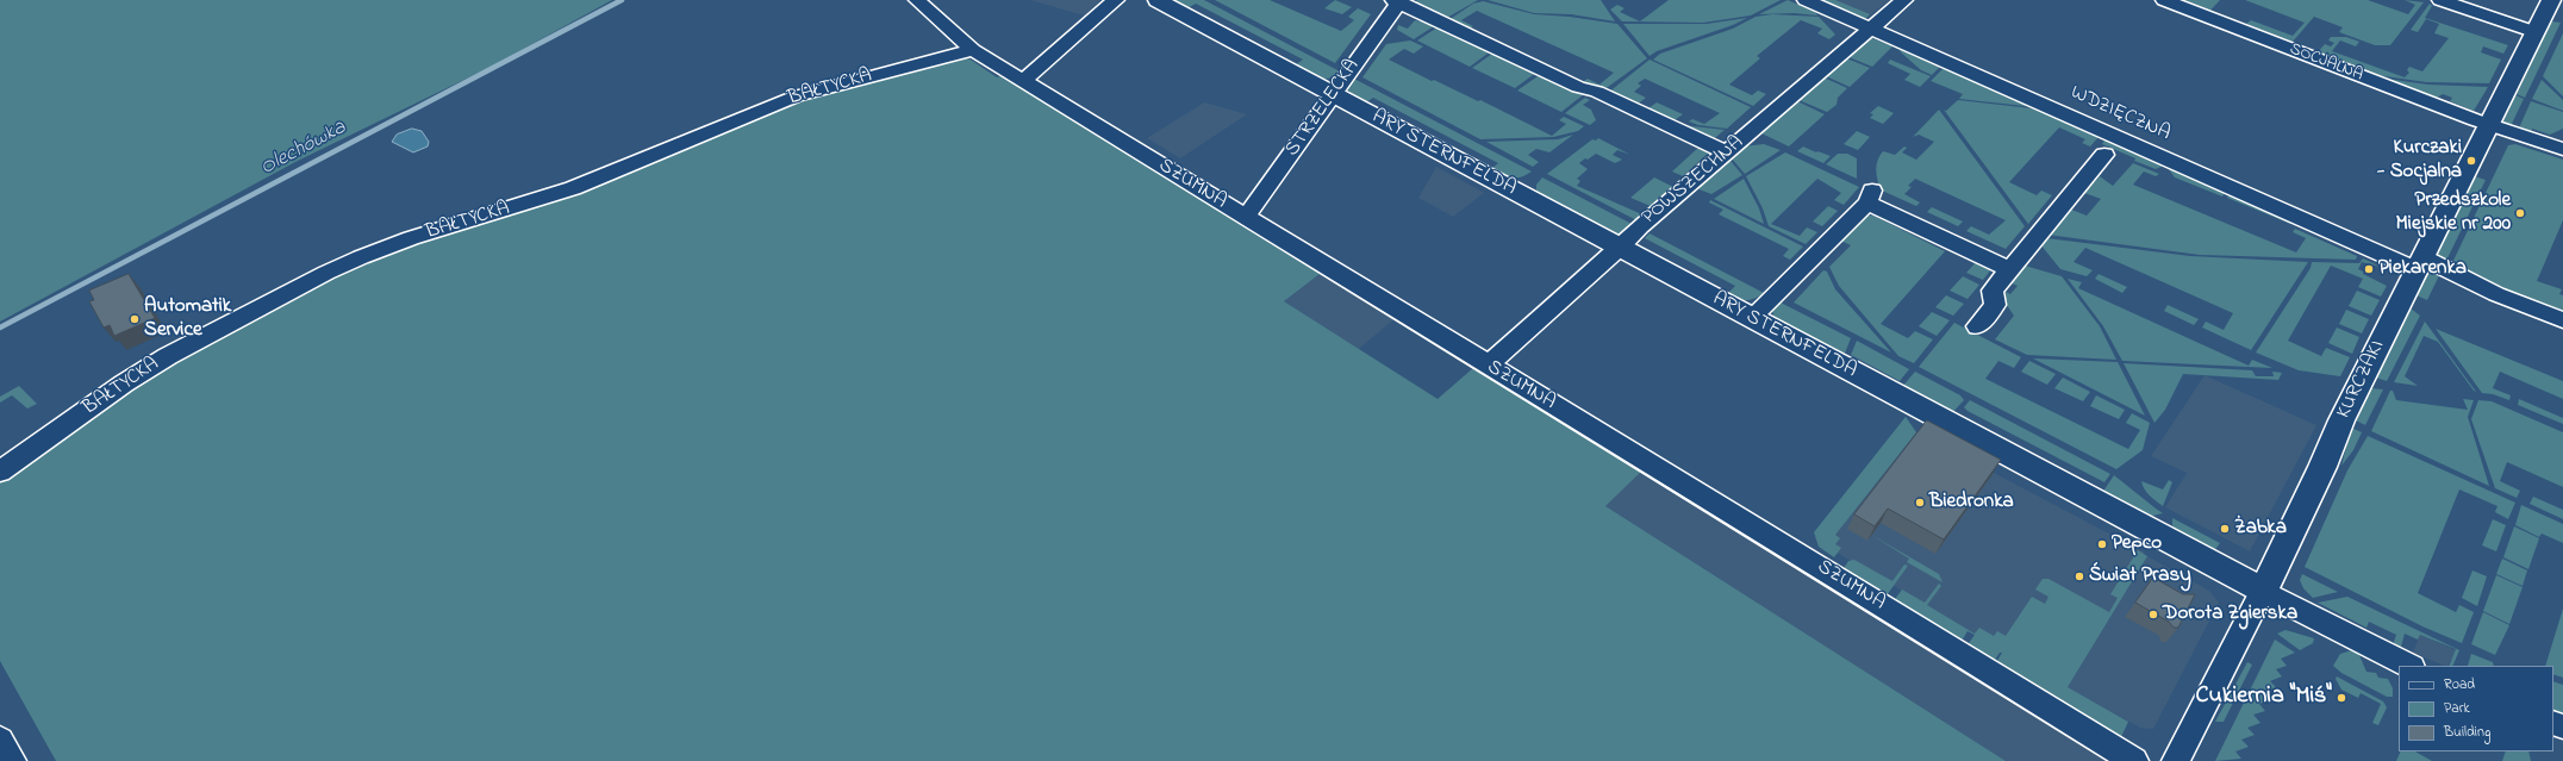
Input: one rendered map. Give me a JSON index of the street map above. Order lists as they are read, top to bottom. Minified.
{"streets":{"street":["SOCJALNA","BAŁTYCKA","STRZELECKA","WDZIĘCZNA","ARY STERNFELDA","POWSZECHNA","SZUMNA","KURCZAKI"]},"crossings":[["SOCJALNA","KURCZAKI"],["BAŁTYCKA","SZUMNA"],["STRZELECKA","ARY STERNFELDA"],["STRZELECKA","SZUMNA"],["WDZIĘCZNA","POWSZECHNA"],["WDZIĘCZNA","KURCZAKI"],["ARY STERNFELDA","POWSZECHNA"],["ARY STERNFELDA","KURCZAKI"],["POWSZECHNA","SZUMNA"]],"water":["Olechówka"],"places":["Kurczaki - Socjalna","Przedszkole Miejskie nr 200","Piekarenka","Automatik Service","Biedronka","Żabka","Pepco","Świat Prasy","Dorota Zgierska","Cukiernia \"Miś\""],"legend":["Road","Park","Building"]}
